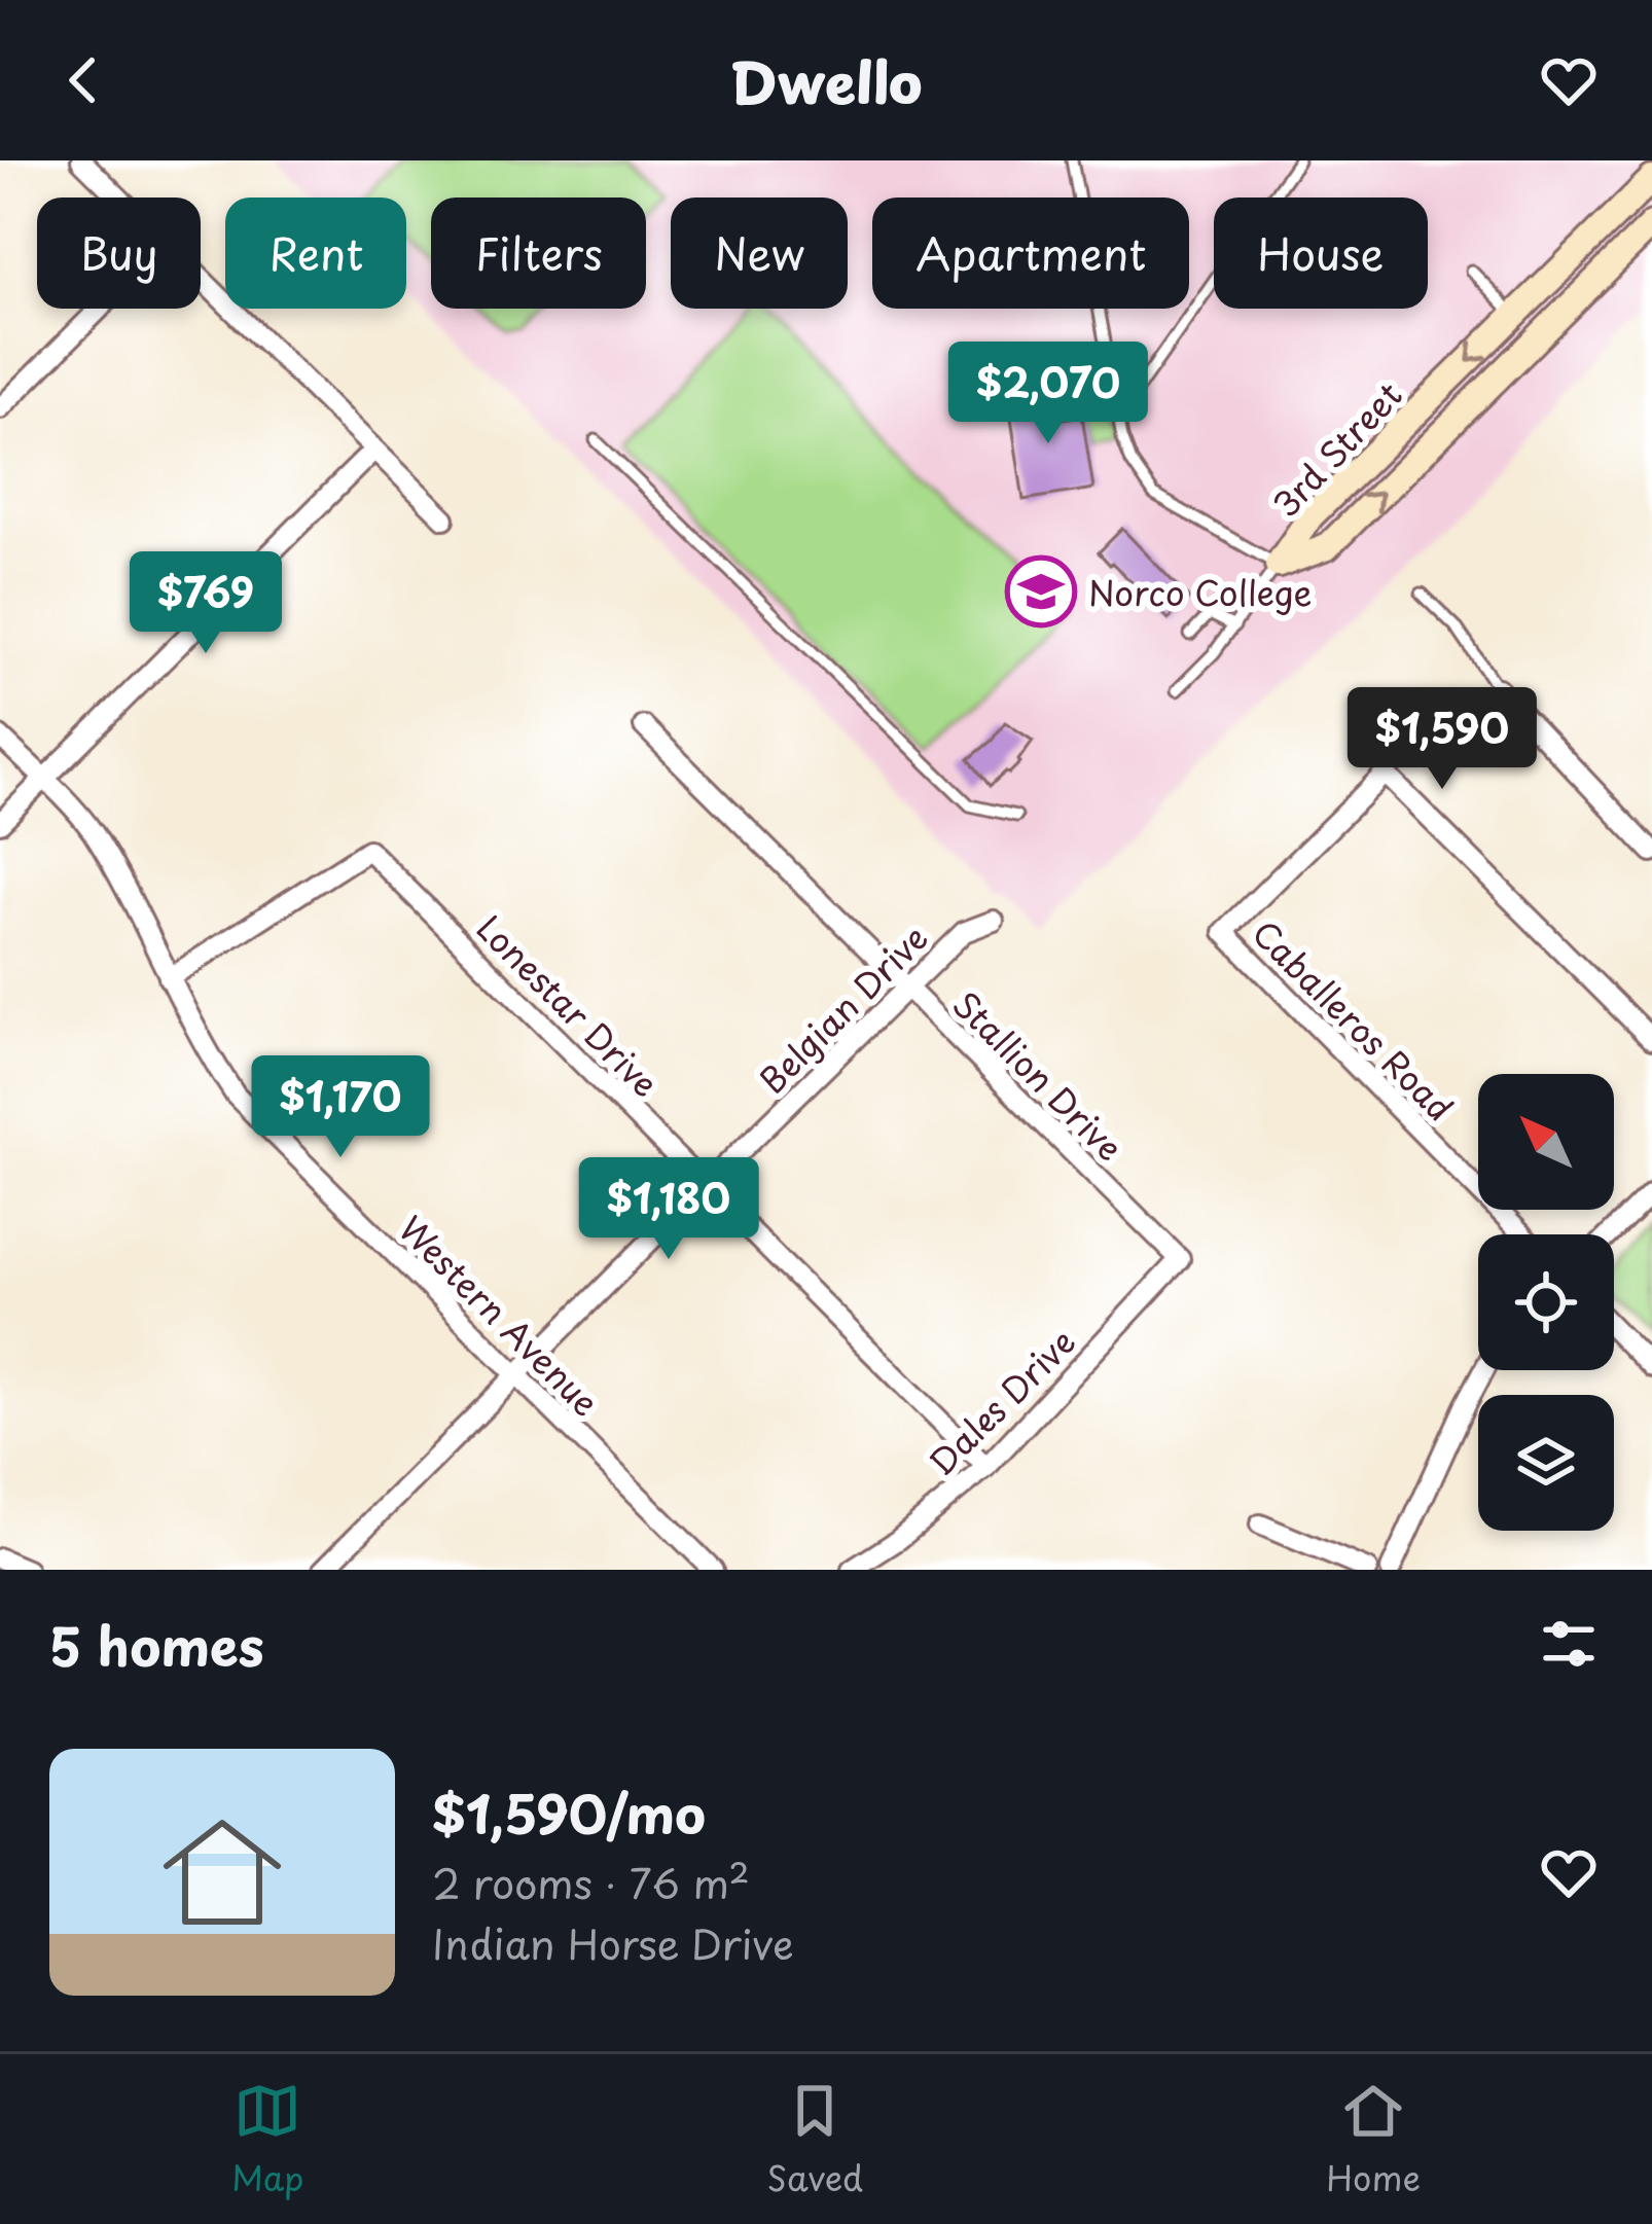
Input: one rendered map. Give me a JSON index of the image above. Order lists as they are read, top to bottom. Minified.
{"streets":{"street":["3rd Street","Lonestar Drive","Belgian Drive","Caballeros Road","Stallion Drive","Western Avenue","Dales Drive"]},"crossings":[["Lonestar Drive","Belgian Drive"],["Lonestar Drive","Western Avenue"],["Lonestar Drive","Dales Drive"],["Belgian Drive","Stallion Drive"],["Belgian Drive","Western Avenue"],["Stallion Drive","Dales Drive"]],"places":{"school or university":["Norco College"]},"north":"top left","page":{"header":"Dwello","chip":["Buy","Rent","Filters","New","Apartment","House"],"price":["$2,070","$769","$1,590","$1,170","$1,180"],"heading":"5 homes","list":[{"name":"$1,590/mo","note":"2 rooms · 76 m² · Indian Horse Drive"}],"tabs":["Map","Saved","Home"]}}
